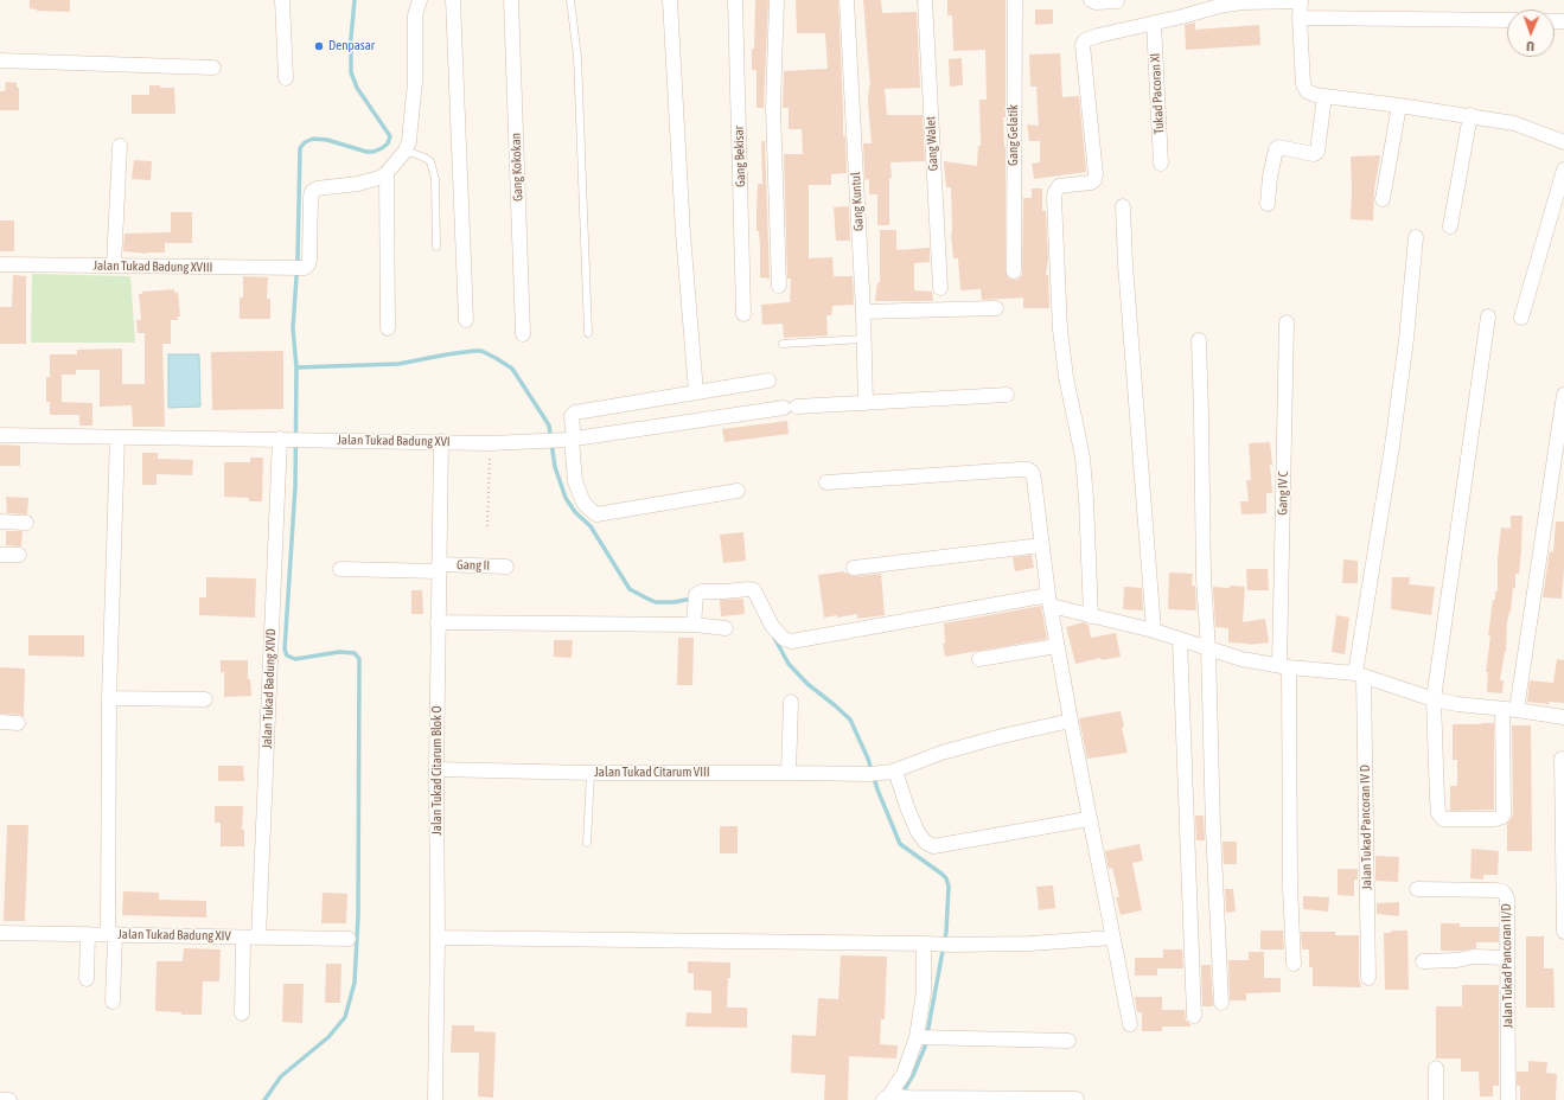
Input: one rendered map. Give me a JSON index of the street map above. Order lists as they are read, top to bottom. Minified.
{"streets":{"street":["Tukad Pacoran XI","Gang Gelatik","Gang Walet","Gang Bekisar","Gang Kokokan","Gang Kuntul","Jalan Tukad Badung XVIII","Jalan Tukad Badung XVI","Gang IV C","Gang II","Jalan Tukad Badung XIVD","Jalan Tukad Citarum Blok O","Jalan Tukad Citarum VIII","Jalan Tukad Pancoran IV D","Jalan Tukad Badung XIV","Jalan Tukad Pancoran II/D"]},"crossings":[["Gang Kuntul","Jalan Tukad Badung XVI"],["Jalan Tukad Badung XVI","Jalan Tukad Badung XIVD"],["Jalan Tukad Badung XVI","Jalan Tukad Citarum Blok O"],["Gang II","Jalan Tukad Citarum Blok O"],["Jalan Tukad Badung XIVD","Jalan Tukad Badung XIV"],["Jalan Tukad Citarum Blok O","Jalan Tukad Citarum VIII"]],"places":["Denpasar"],"north":"bottom"}
